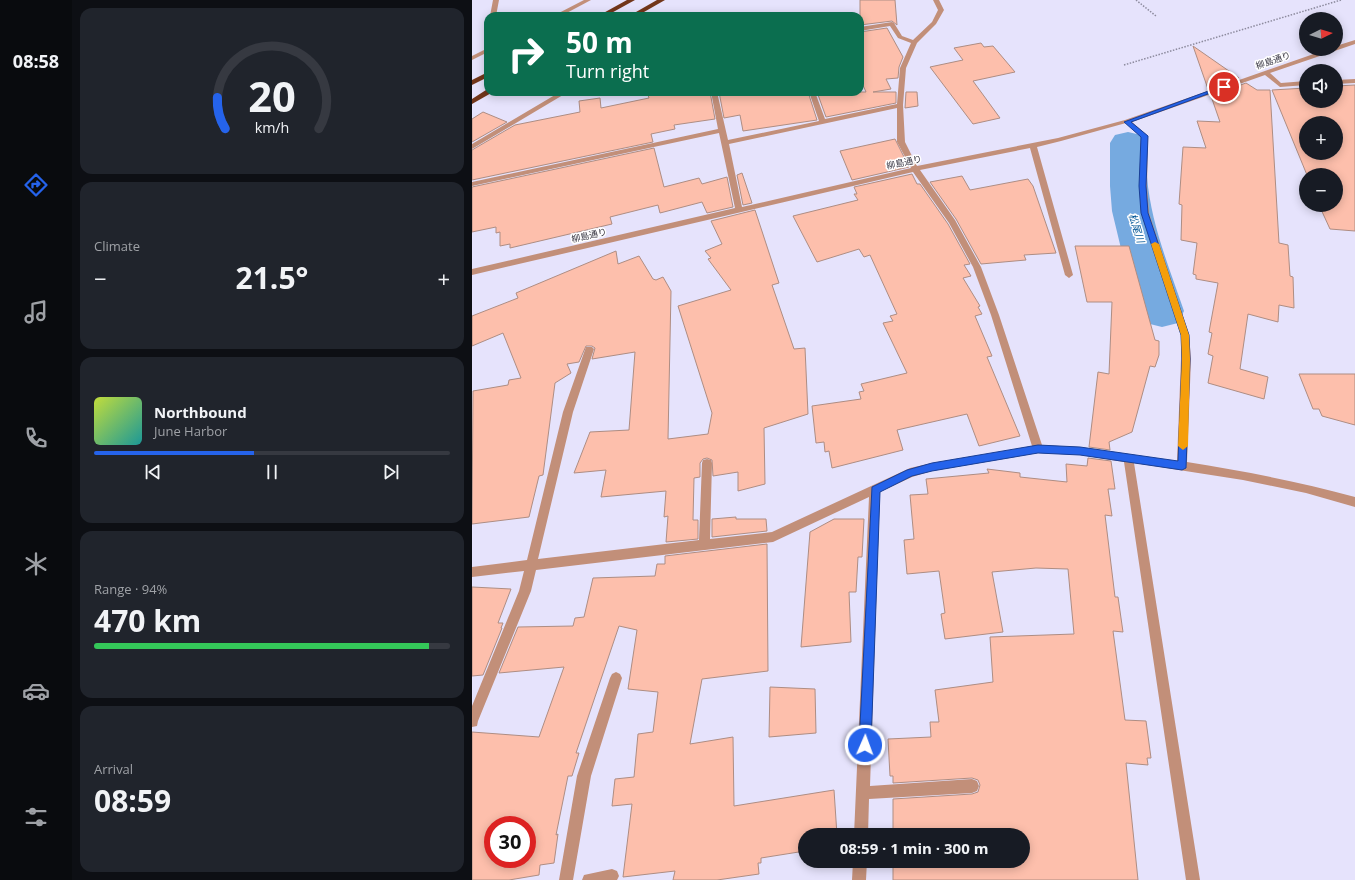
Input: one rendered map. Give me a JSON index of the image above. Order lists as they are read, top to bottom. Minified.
{"streets":{"street":["柳島通り"]},"water":["松尾川"],"north":"right","page":{"tabs":"08:58","map_buttons":["+","−"],"turn":["50 m","Turn right"],"tile":["Climate",["Range · 94%","470 km"],["Arrival","08:59"]],"heat":["−","21.5°","+"],"song":["Northbound","June Harbor"],"limit":"30","trip":"08:59 · 1 min · 300 m","gauge":["20","km/h"]}}
